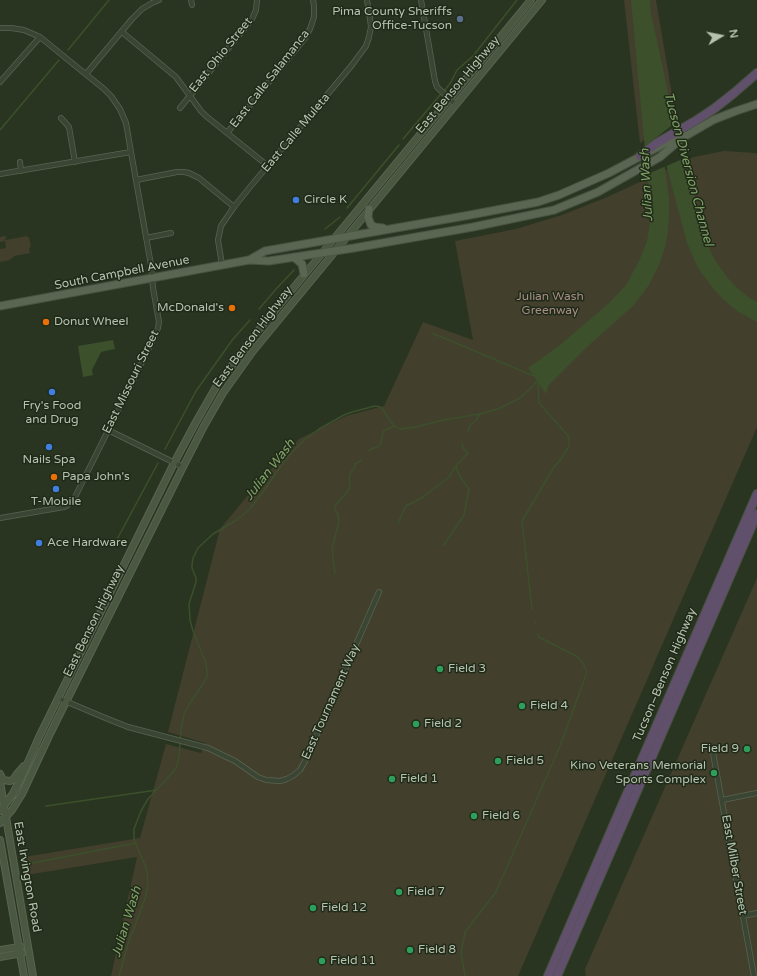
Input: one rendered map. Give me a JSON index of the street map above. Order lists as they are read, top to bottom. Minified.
{"streets":{"highway":["Tucson–Benson Highway"],"main road":["East Benson Highway","South Campbell Avenue","East Irvington Road"],"street":["East Ohio Street","East Calle Salamanca","East Calle Muleta","East Missouri Street","East Tournament Way","East Milber Street"]},"crossings":[["East Benson Highway","South Campbell Avenue"],["East Benson Highway","East Tournament Way"],["East Benson Highway","East Irvington Road"],["East Calle Muleta","South Campbell Avenue"],["South Campbell Avenue","East Missouri Street"]],"water":["Tucson Diversion Channel","Julian Wash"],"parks":["Julian Wash Greenway"],"places":["Pima County Sheriffs Office-Tucson","Circle K","McDonald's","Donut Wheel","Fry's Food and Drug","Nails Spa","Papa John's","T-Mobile","Ace Hardware","Field 3","Field 4","Field 2","Field 9","Field 5","Kino Veterans Memorial Sports Complex","Field 1","Field 6","Field 7","Field 12","Field 8","Field 11"],"north":"right"}
